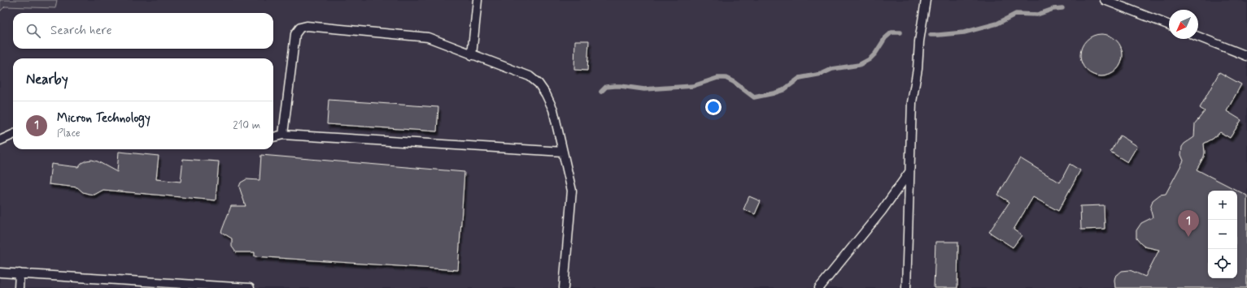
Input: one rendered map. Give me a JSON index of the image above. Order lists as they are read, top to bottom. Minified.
{"north":"bottom left","page":{"search":"Search here","heading":"Nearby","list":[{"mark":"1","name":"Micron Technology","note":"Place","value":"210 m"}],"map_buttons":["+","−"],"pins":"1"}}
